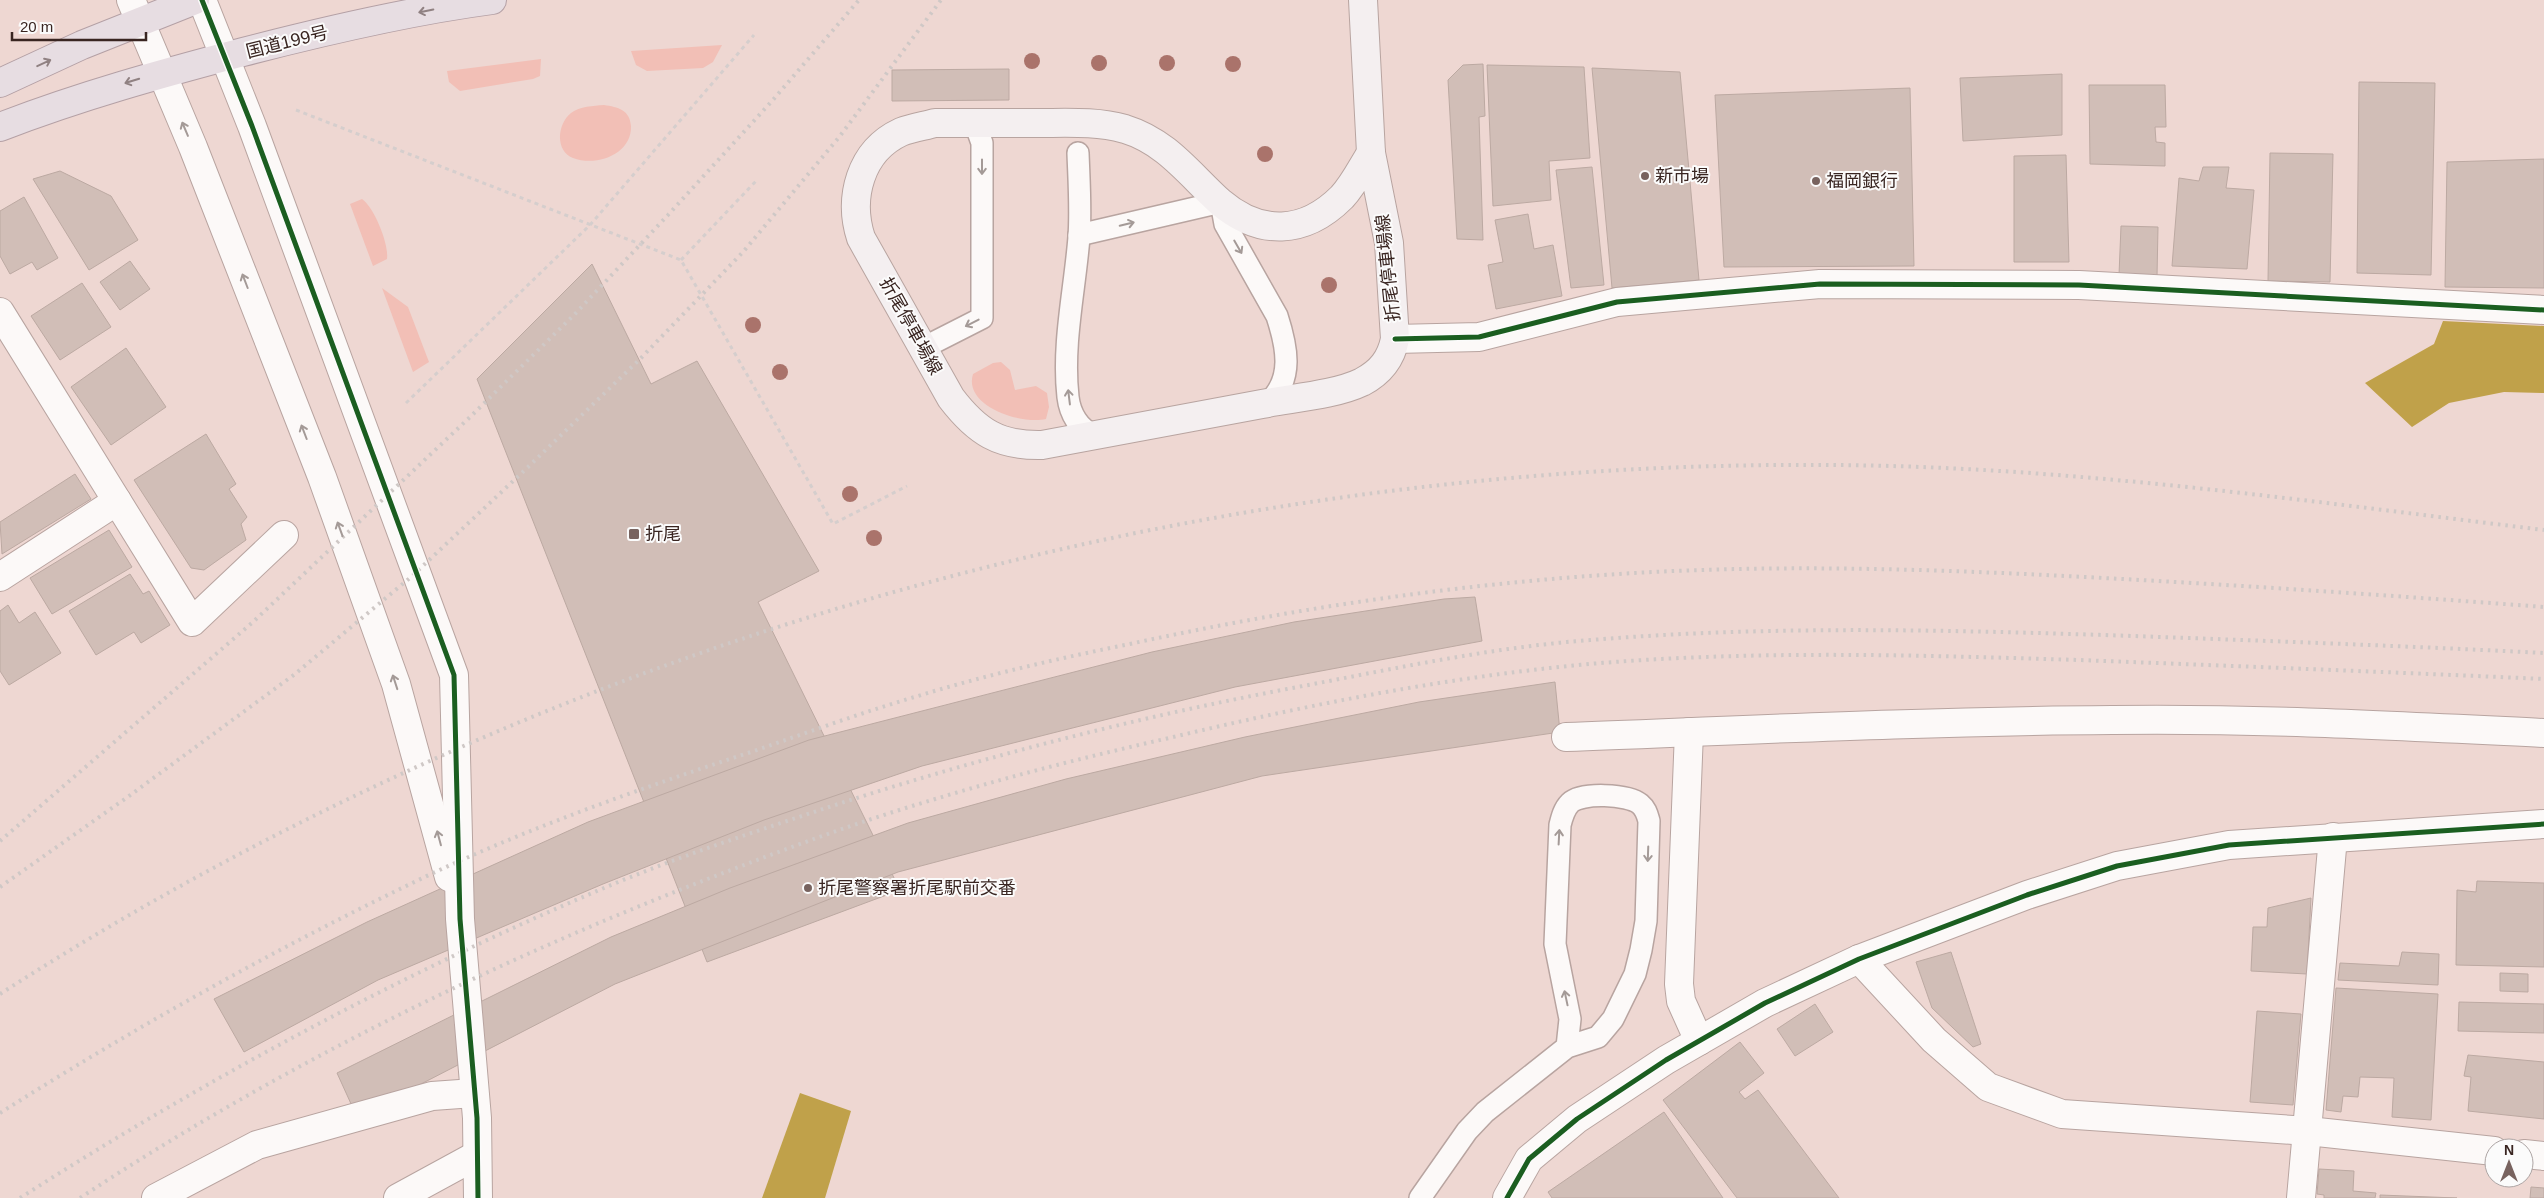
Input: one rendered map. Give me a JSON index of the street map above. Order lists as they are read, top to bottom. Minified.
{"streets":{"highway":["国道199号"],"main road":["折尾停車場線"]},"places":{"other":["新市場","福岡銀行","折尾警察署折尾駅前交番"],"transit":["折尾"]},"scale_bar":"20 m","north":"top"}
